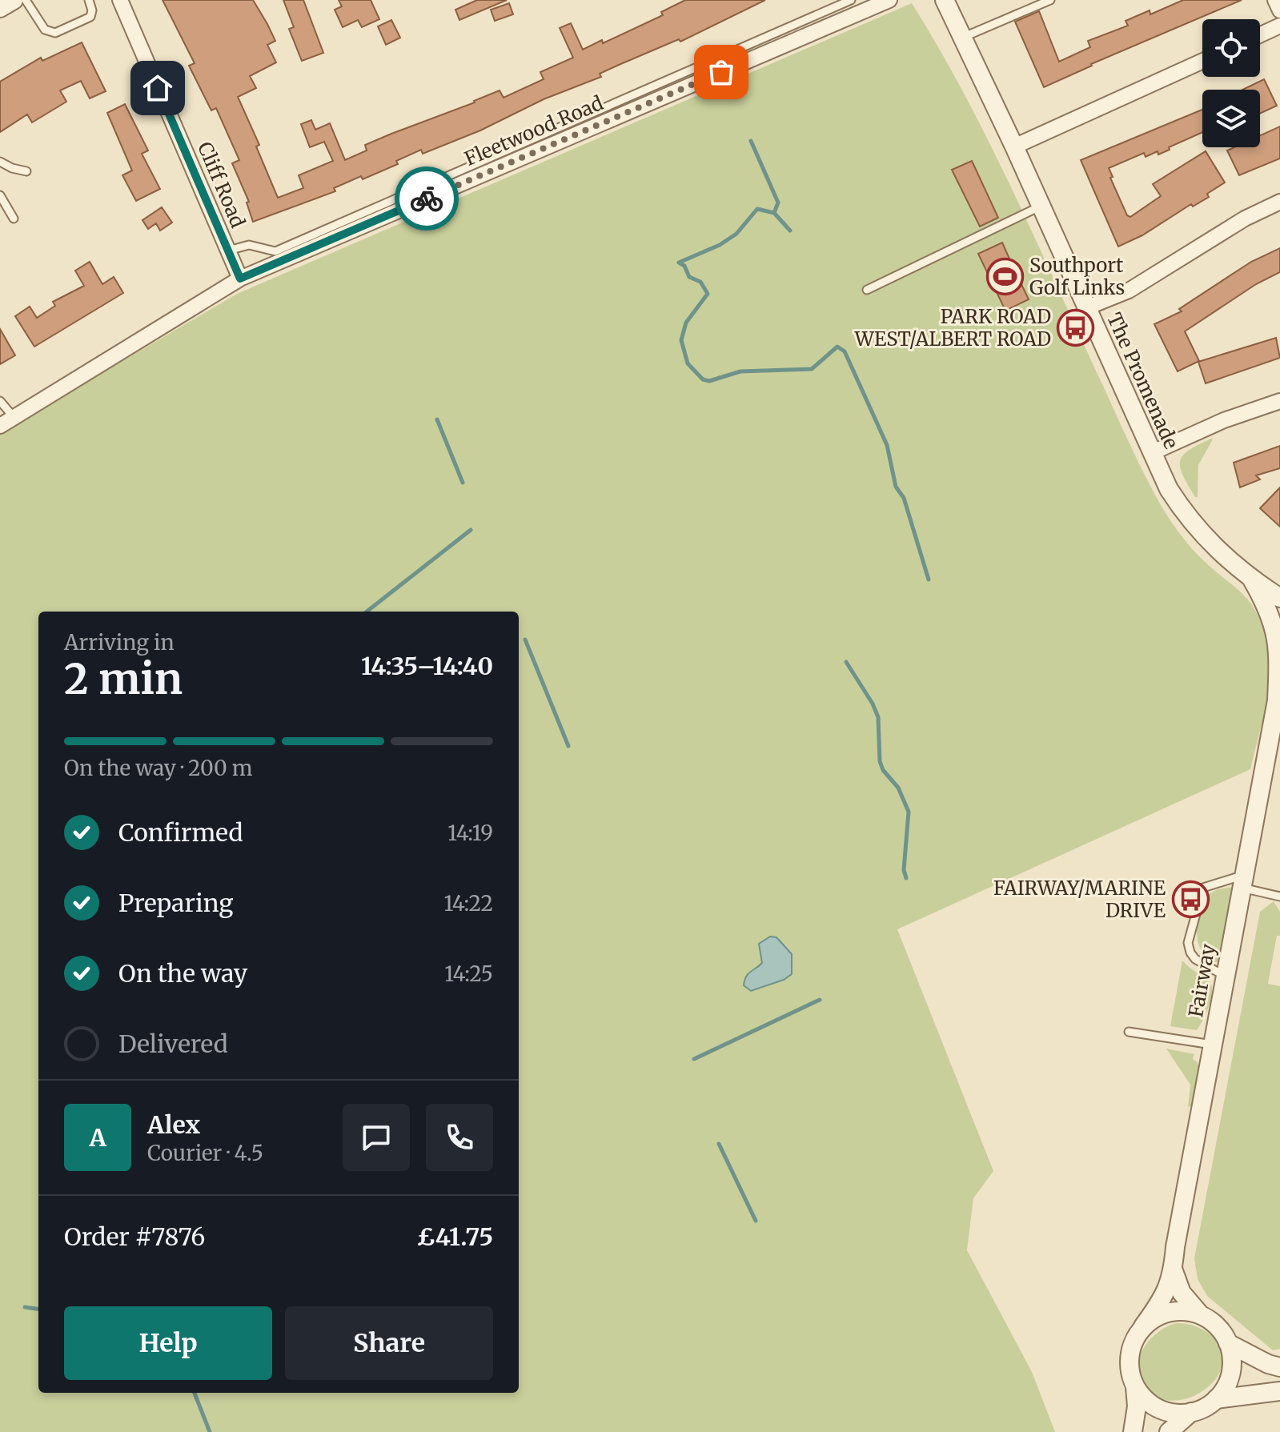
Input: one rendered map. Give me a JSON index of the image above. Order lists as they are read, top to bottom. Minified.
{"streets":{"street":["Fleetwood Road","Cliff Road","The Promenade","Fairway"]},"crossings":[["Fleetwood Road","Cliff Road"],["The Promenade","Fairway"]],"places":{"sports":["Southport Golf Links"],"bus stop":["PARK ROAD WEST/ALBERT ROAD","FAIRWAY/MARINE DRIVE"]},"page":{"heading":["2 min","Arriving in","14:35–14:40"],"panel":["Alex","Courier · 4.5","Order #7876","£41.75"],"bar":"On the way · 200 m","list":[["Confirmed","14:19"],["Preparing","14:22"],["On the way","14:25"],"Delivered"],"round":"A","buttons":["Help","Share"]}}
